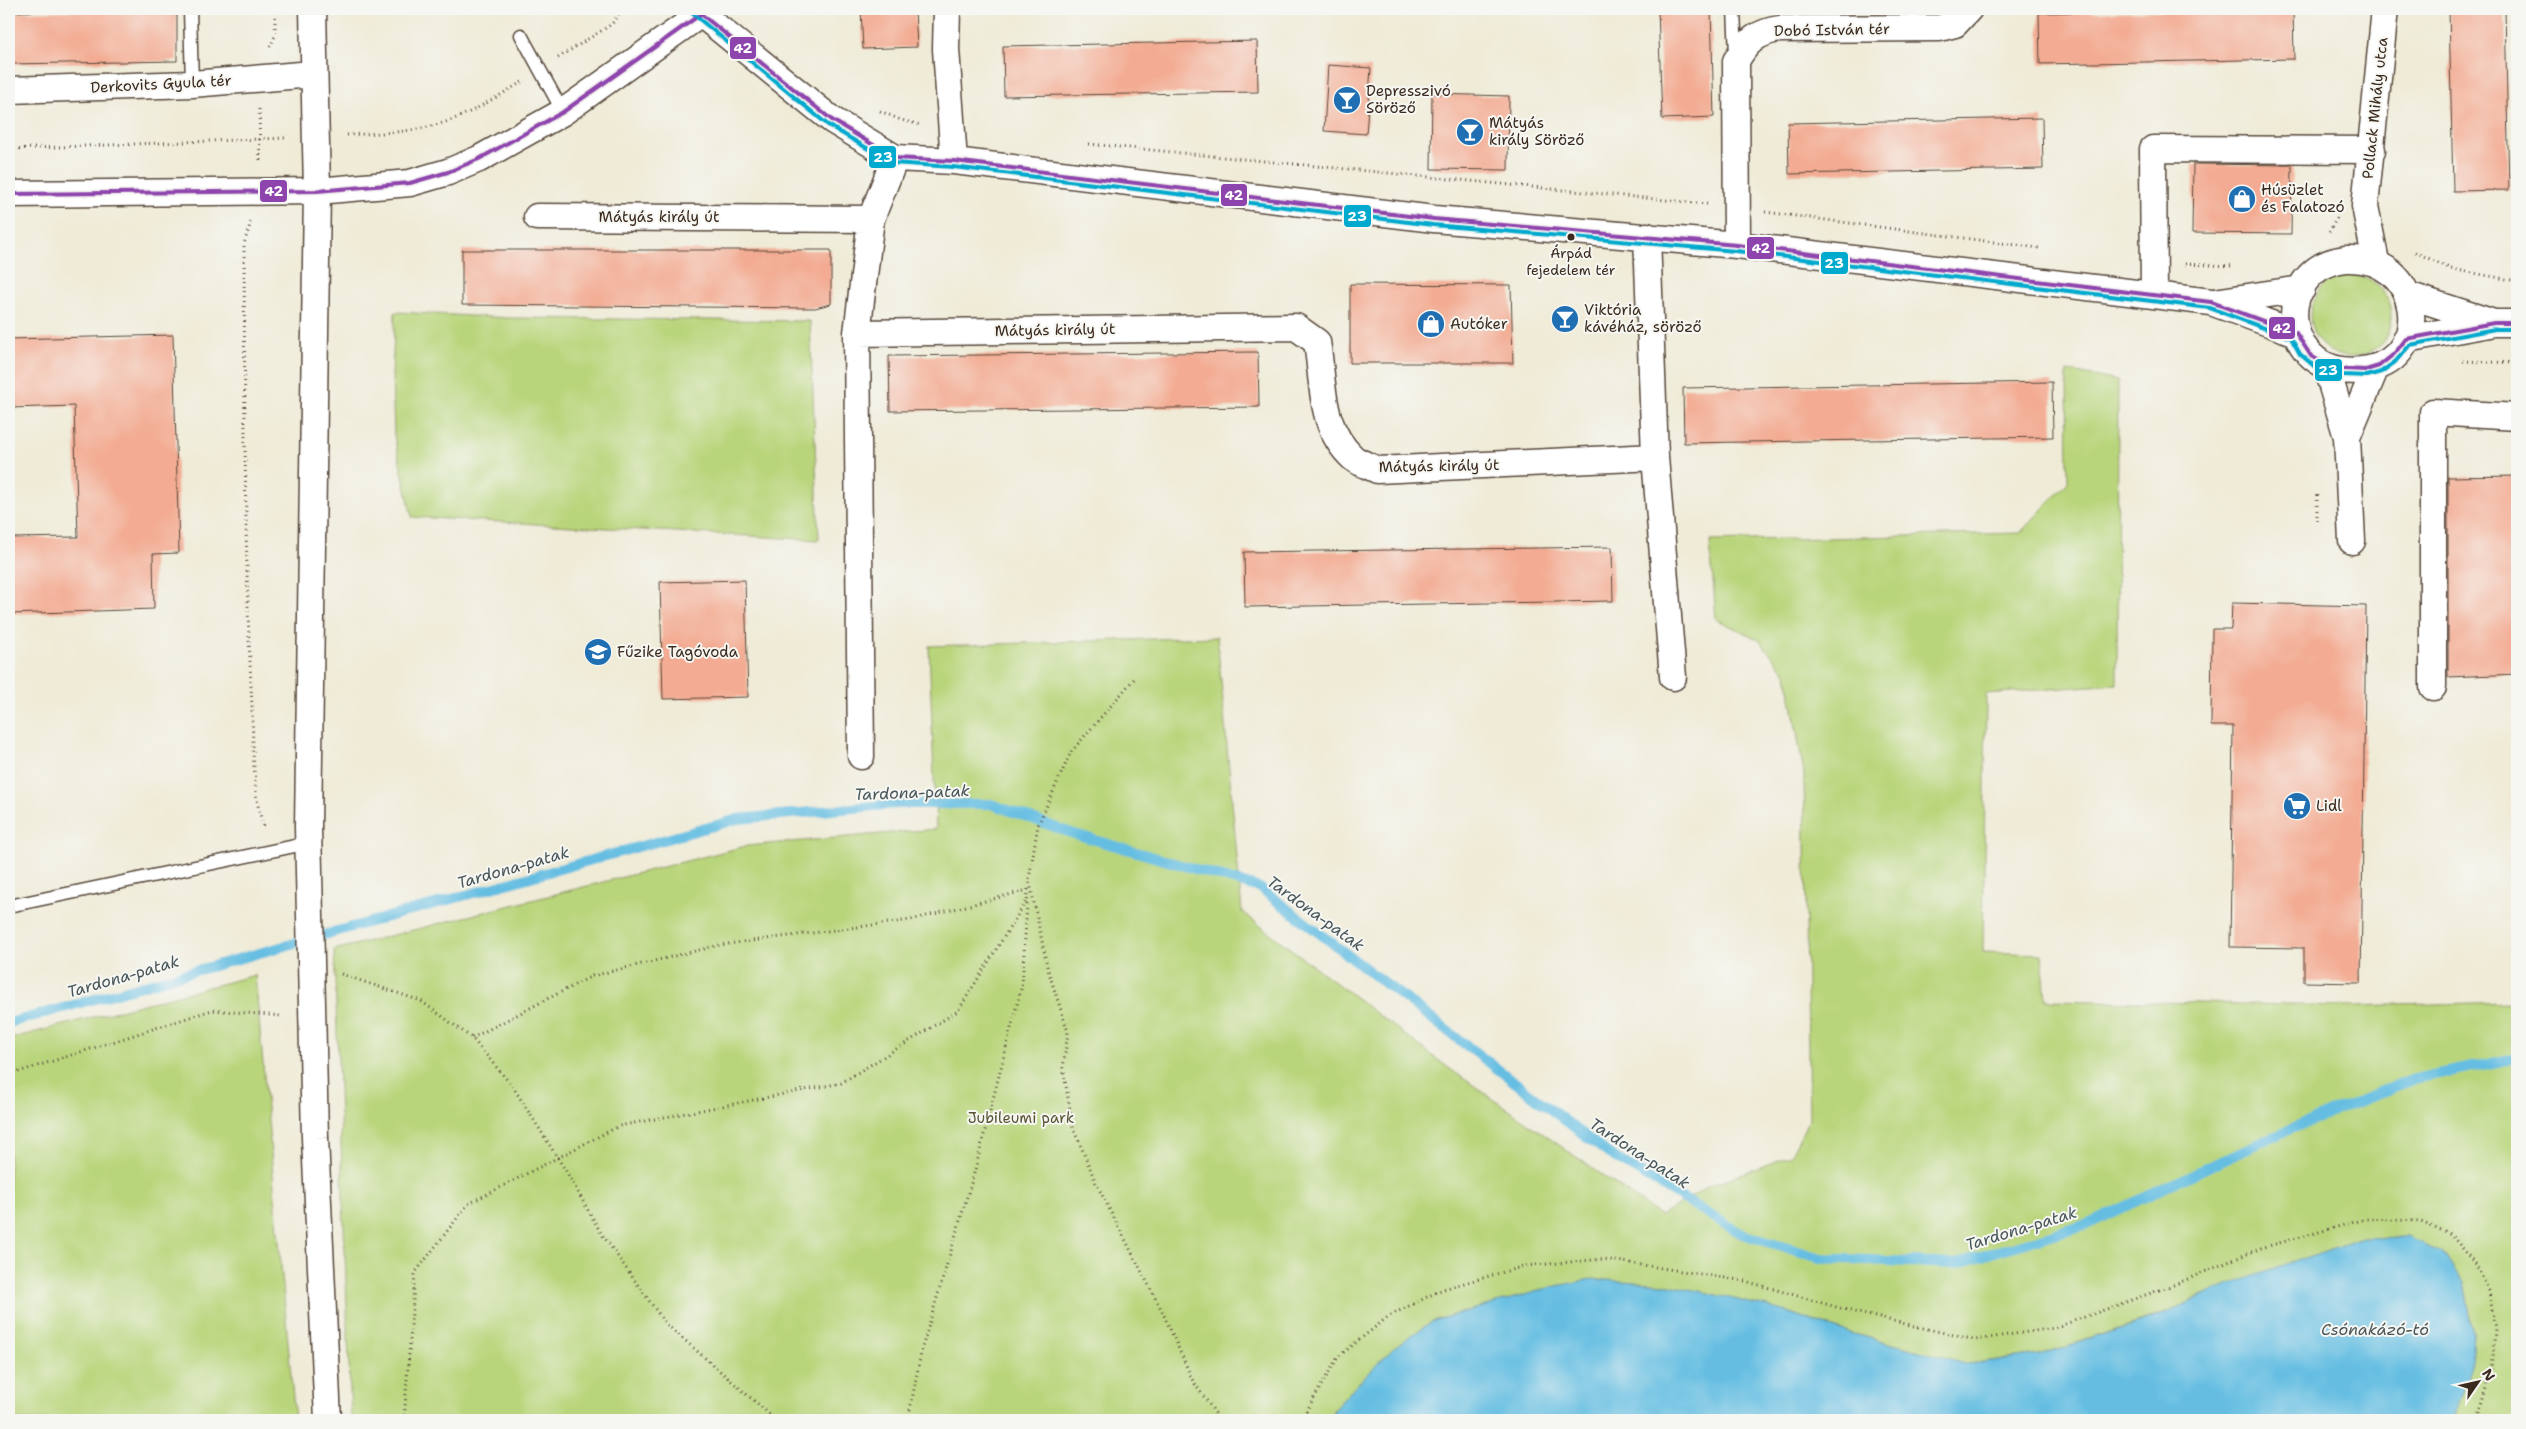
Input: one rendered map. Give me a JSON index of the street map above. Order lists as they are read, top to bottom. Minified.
{"streets":{"street":["Dobó István tér","Derkovits Gyula tér","Pollack Mihály utca","Mátyás király út"]},"water":["Tardona-patak","Csónakázó-tó"],"parks":["Jubileumi park"],"places":{"bar":["Depresszivó Söröző","Mátyás király Söröző","Viktória kávéház, söröző"],"shop":["Húsüzlet és Falatozó","Autóker"],"other":["Árpád fejedelem tér"],"school or university":["Fűzike Tagóvoda"],"supermarket":["Lidl"]},"lines":["transit line 23","transit line 42"],"north":"top right"}
